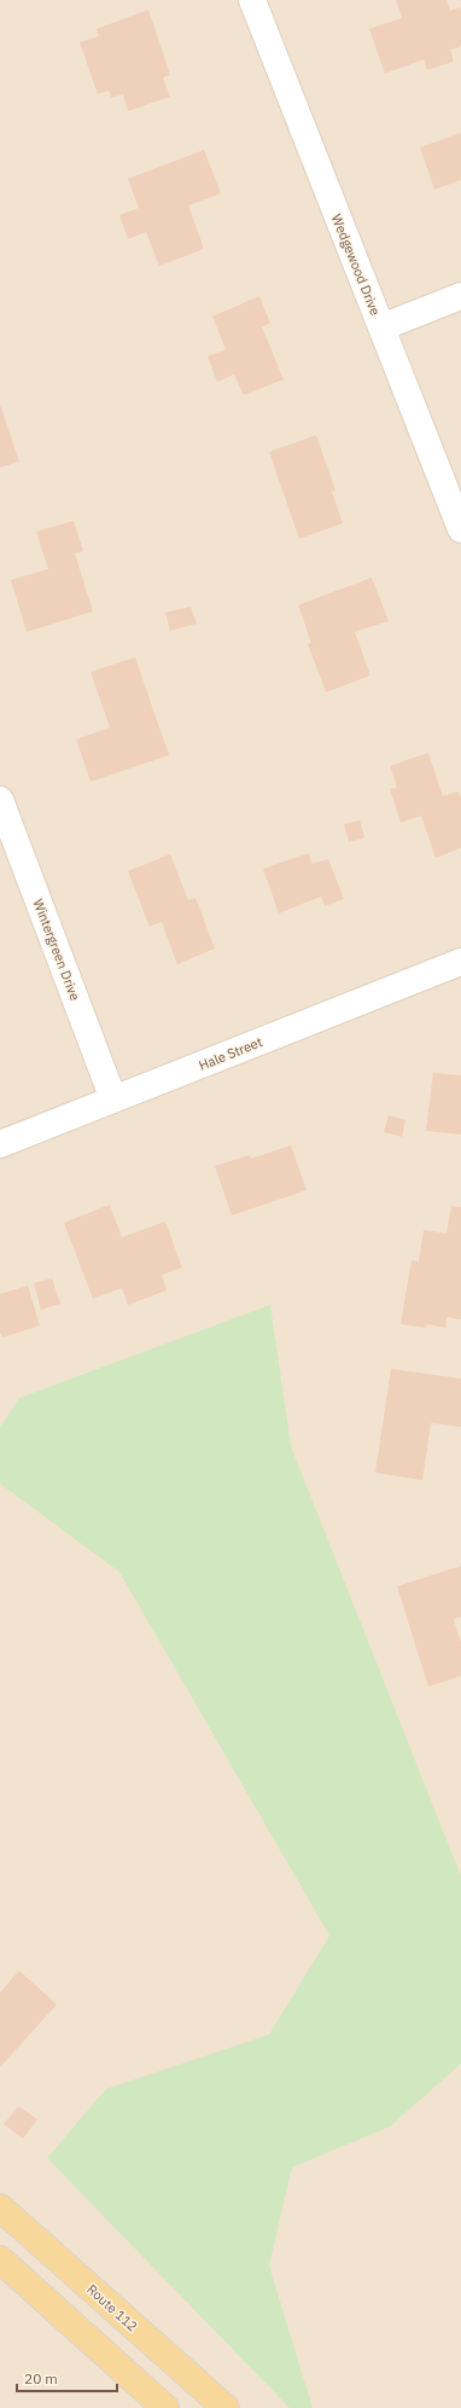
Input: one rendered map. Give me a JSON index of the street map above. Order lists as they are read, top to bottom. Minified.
{"streets":{"main road":["Route 112"],"street":["Wedgewood Drive","Wintergreen Drive","Hale Street"]},"crossings":[["Wintergreen Drive","Hale Street"]],"scale_bar":"20 m"}
